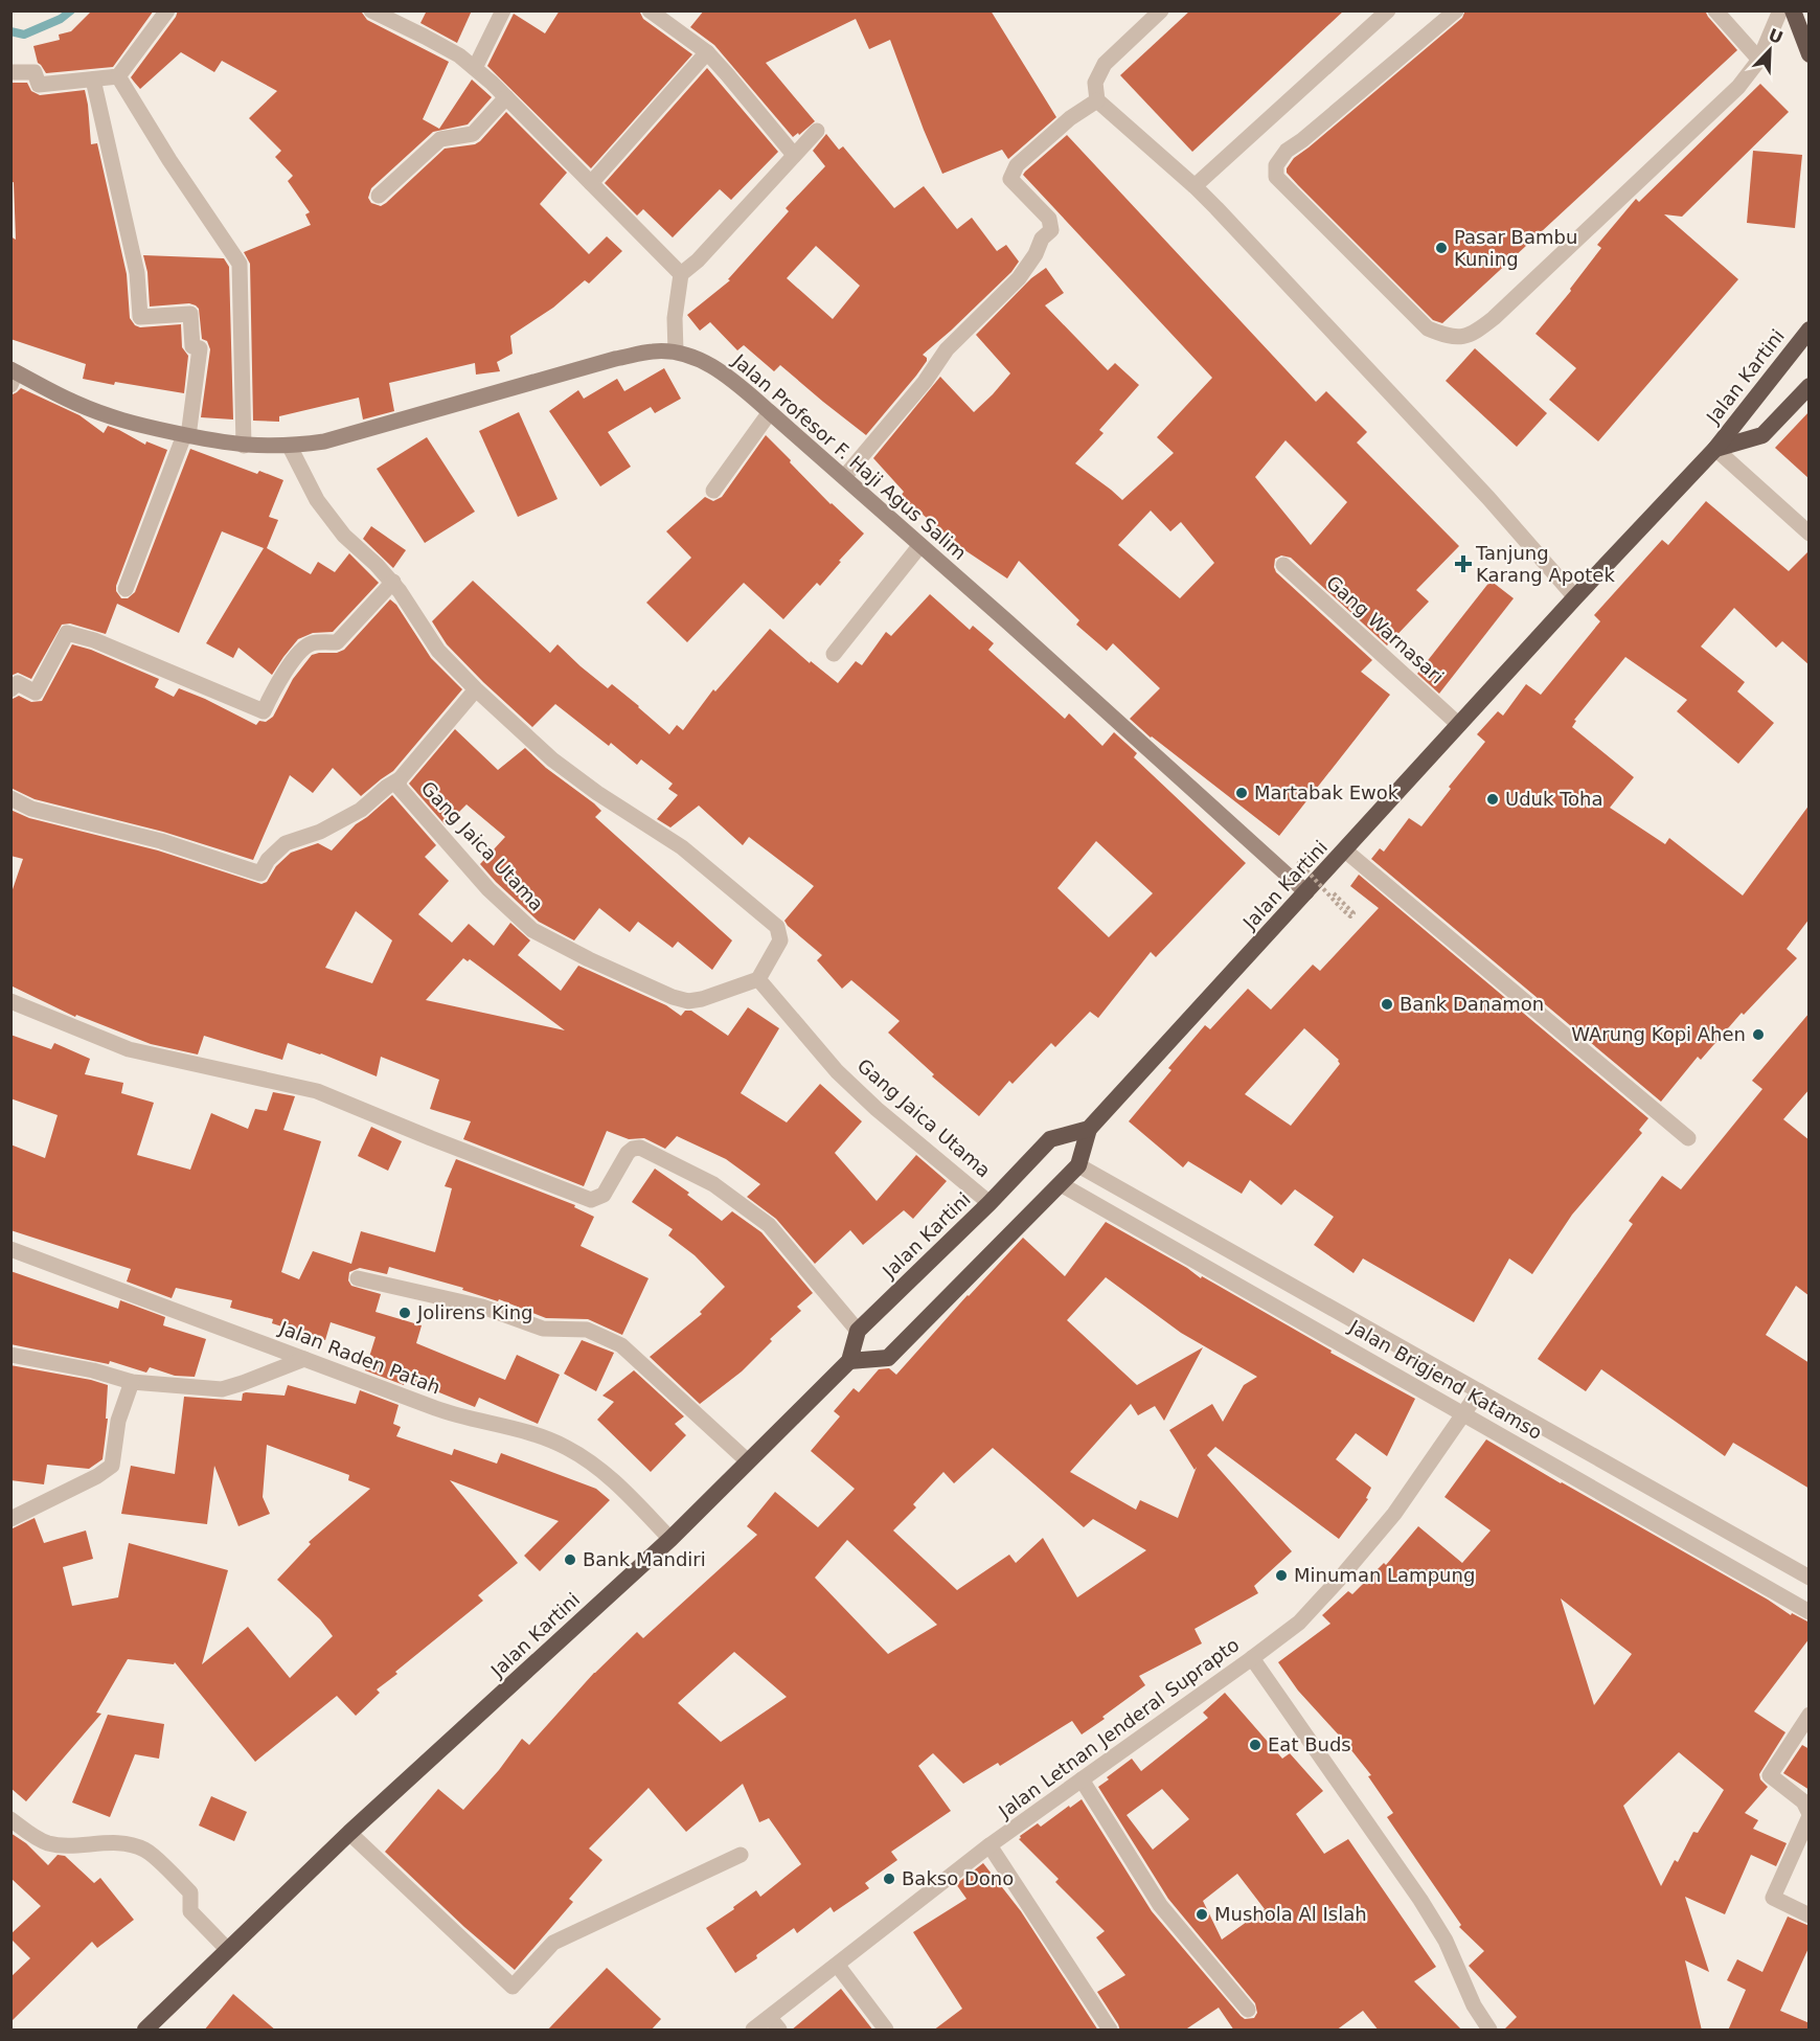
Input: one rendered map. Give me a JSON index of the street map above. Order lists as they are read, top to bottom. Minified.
{"streets":{"highway":["Jalan Kartini"],"main road":["Jalan Profesor F. Haji Agus Salim"],"street":["Gang Warnasari","Gang Jaica Utama","Jalan Raden Patah","Jalan Brigjend Katamso","Jalan Letnan Jenderal Suprapto"]},"crossings":[["Jalan Kartini","Jalan Profesor F. Haji Agus Salim"],["Jalan Kartini","Gang Warnasari"],["Jalan Kartini","Gang Jaica Utama"],["Jalan Kartini","Jalan Raden Patah"],["Jalan Brigjend Katamso","Jalan Letnan Jenderal Suprapto"]],"places":{"other":["Pasar Bambu Kuning","Martabak Ewok","Uduk Toha","Bank Danamon","WArung Kopi Ahen","Jolirens King","Bank Mandiri","Minuman Lampung","Eat Buds","Bakso Dono","Mushola Al Islah"],"health":["Tanjung Karang Apotek"]},"north":"top right"}
